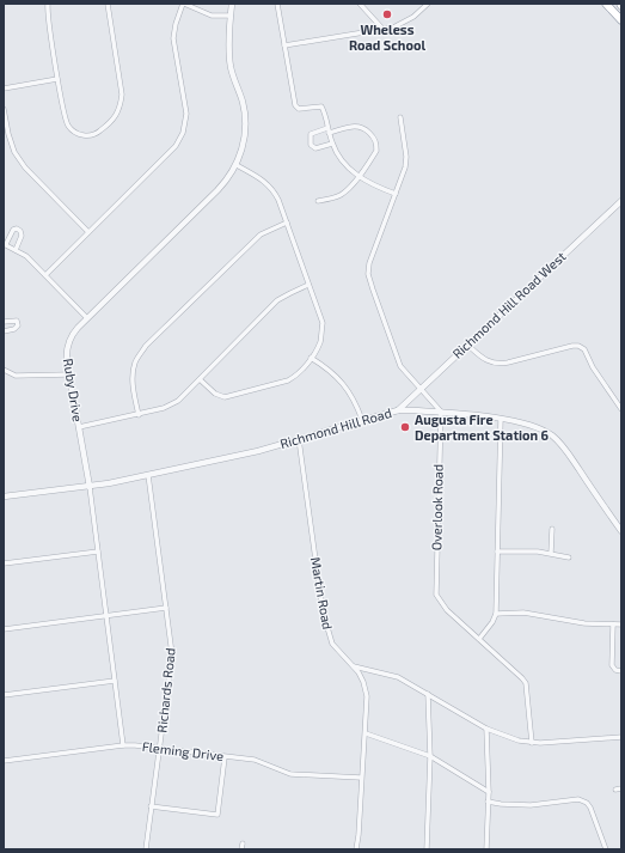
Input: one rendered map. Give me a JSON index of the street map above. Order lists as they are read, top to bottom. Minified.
{"streets":{"street":["Richmond Hill Road West","Ruby Drive","Richmond Hill Road","Overlook Road","Martin Road","Richards Road","Fleming Drive"]},"crossings":[["Richmond Hill Road West","Richmond Hill Road"],["Ruby Drive","Richmond Hill Road"],["Ruby Drive","Fleming Drive"],["Richmond Hill Road","Overlook Road"],["Richmond Hill Road","Martin Road"],["Richmond Hill Road","Richards Road"],["Martin Road","Fleming Drive"],["Richards Road","Fleming Drive"]],"places":["Wheless Road School","Augusta Fire Department Station 6"]}
